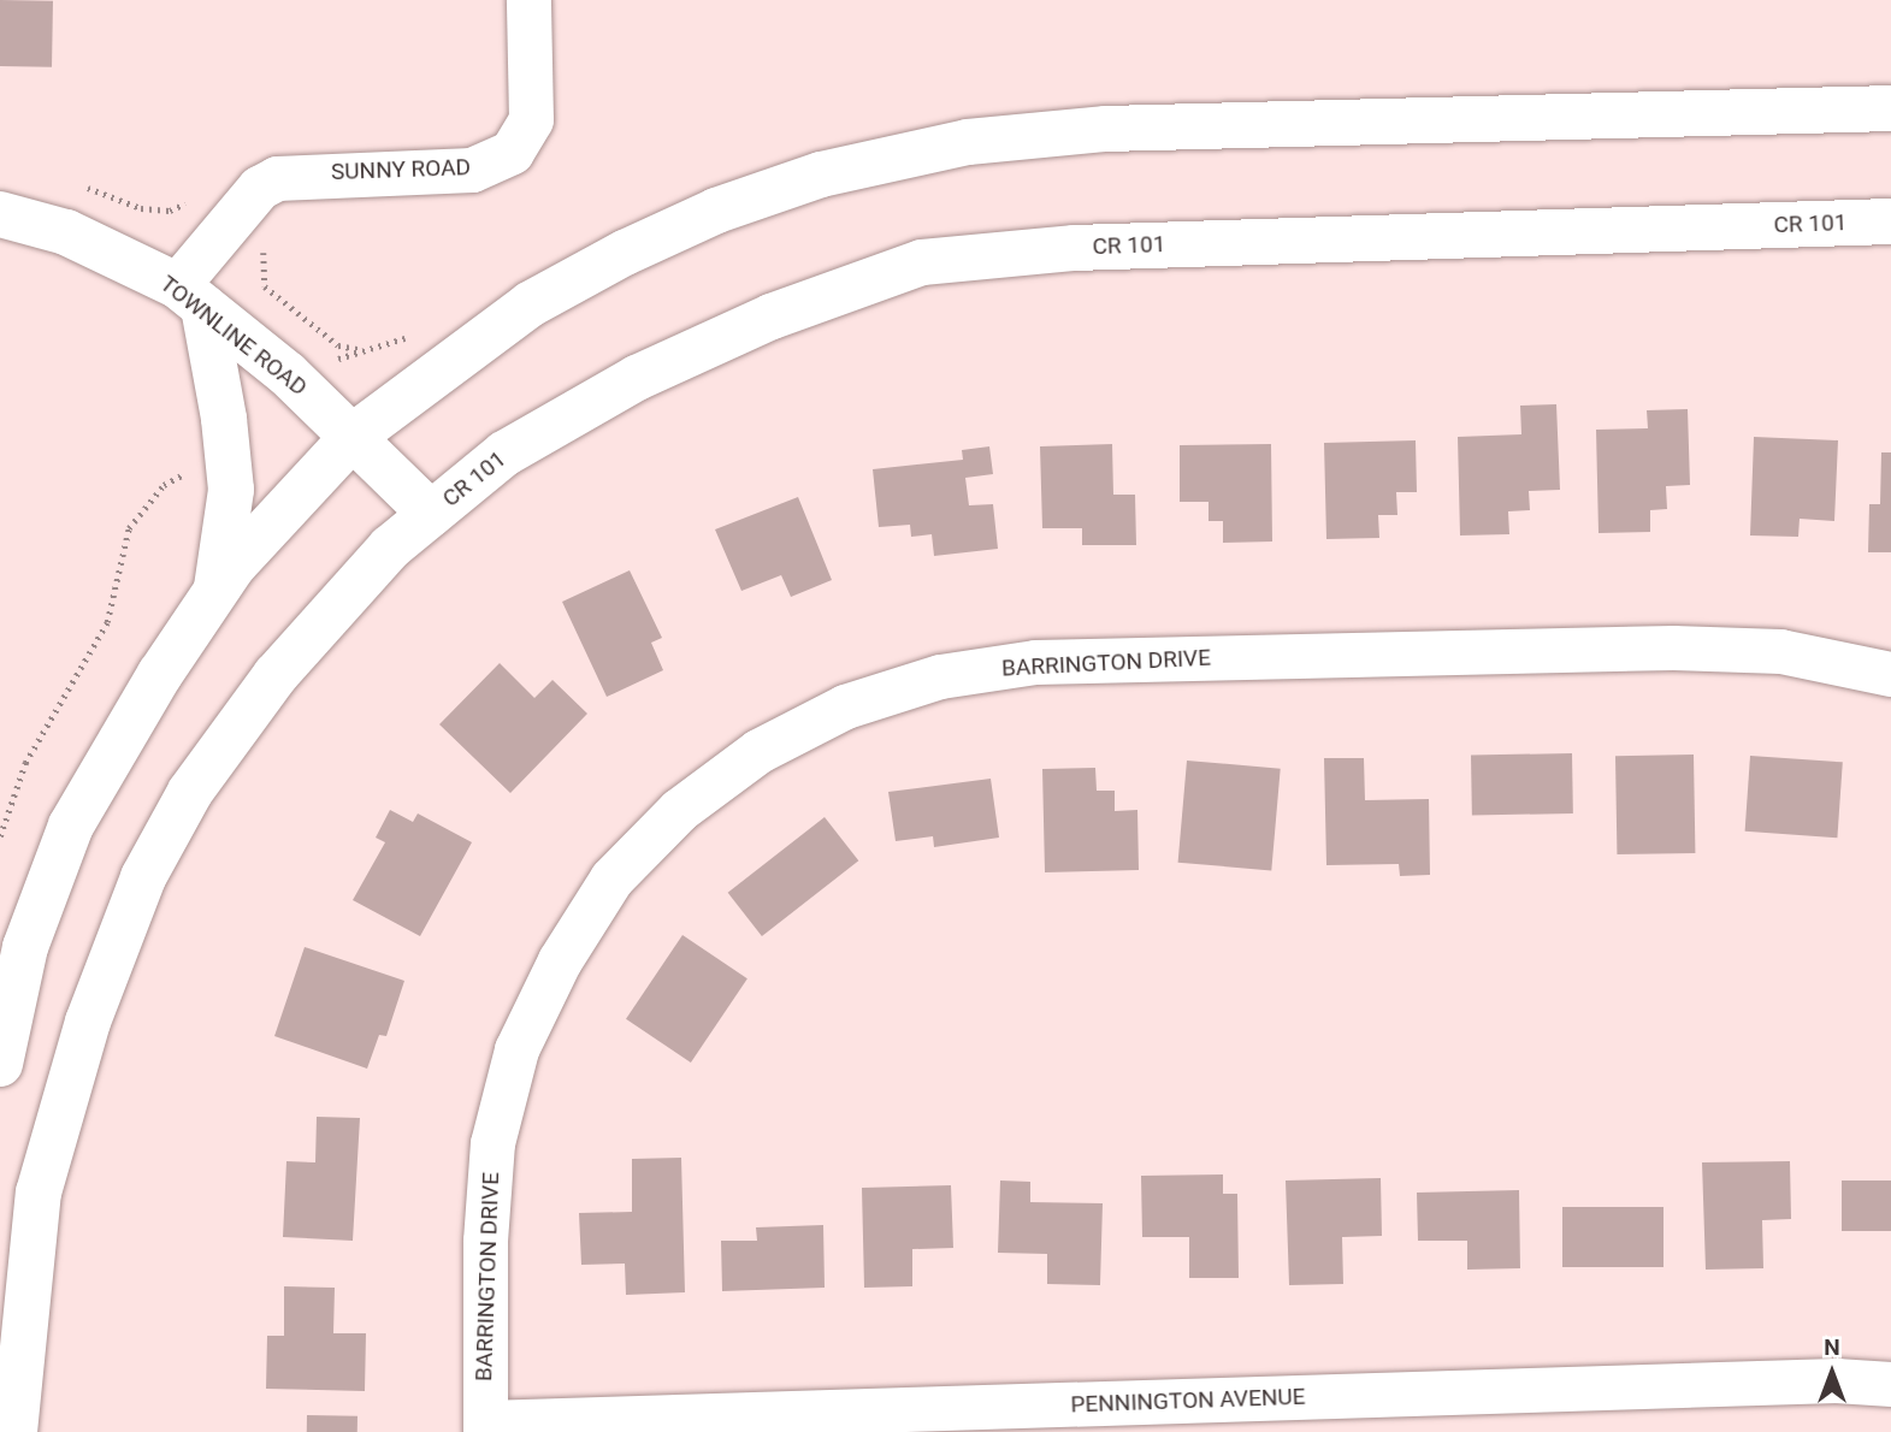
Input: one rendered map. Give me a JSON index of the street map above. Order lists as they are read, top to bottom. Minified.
{"streets":{"main road":["CR 101","TOWNLINE ROAD"],"street":["SUNNY ROAD","BARRINGTON DRIVE","PENNINGTON AVENUE"]},"crossings":[["SUNNY ROAD","TOWNLINE ROAD"],["CR 101","TOWNLINE ROAD"],["BARRINGTON DRIVE","PENNINGTON AVENUE"]],"north":"top"}
